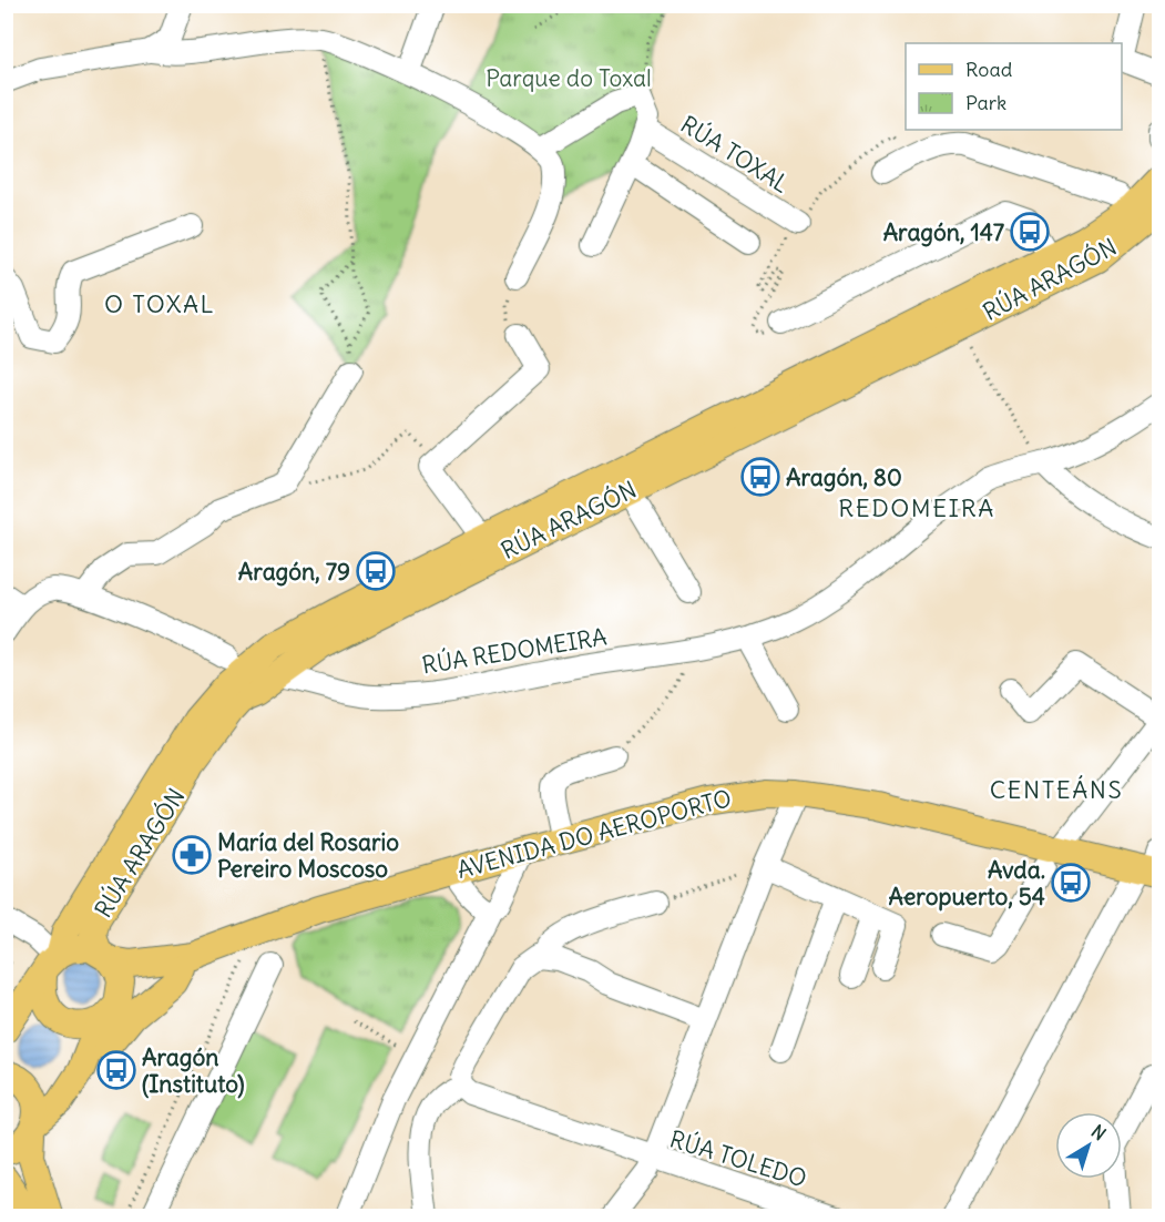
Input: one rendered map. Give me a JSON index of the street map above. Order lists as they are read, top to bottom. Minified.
{"streets":{"main road":["RÚA ARAGÓN","AVENIDA DO AEROPORTO"],"street":["RÚA TOXAL","RÚA REDOMEIRA","RÚA TOLEDO"]},"crossings":[["RÚA ARAGÓN","RÚA REDOMEIRA"],["RÚA ARAGÓN","AVENIDA DO AEROPORTO"]],"districts":["O TOXAL","REDOMEIRA","CENTEÁNS"],"parks":["Parque do Toxal"],"places":{"bus stop":["Aragón, 147","Aragón, 80","Aragón, 79","Avda. Aeropuerto, 54","Aragón (Instituto)"],"pharmacy":["María del Rosario Pereiro Moscoso"]},"legend":["Road","Park"],"north":"top right"}
